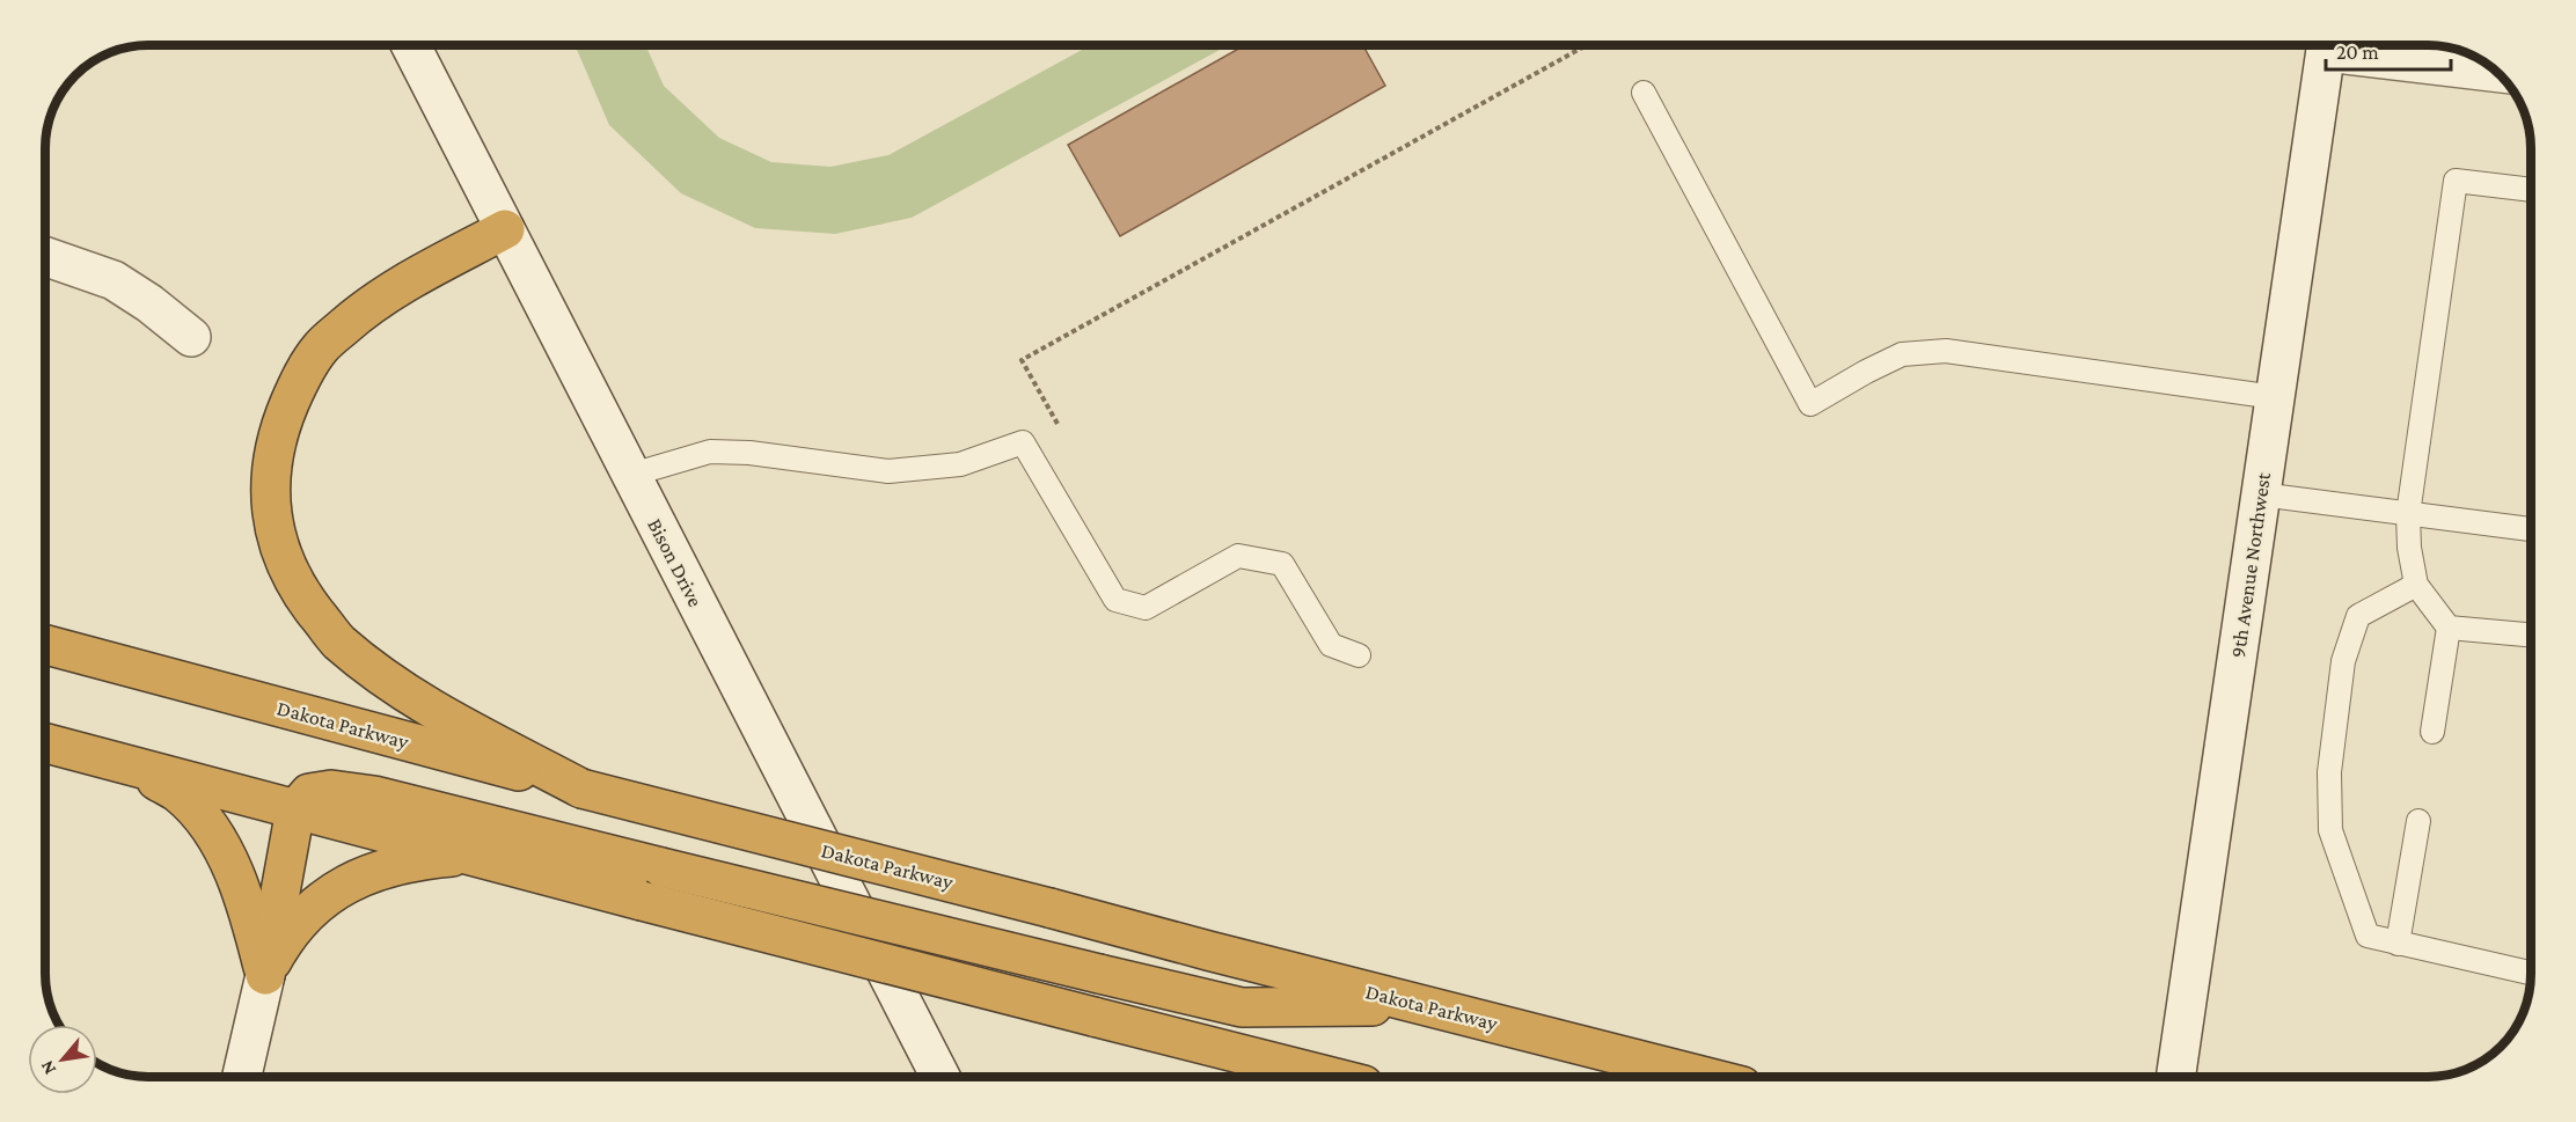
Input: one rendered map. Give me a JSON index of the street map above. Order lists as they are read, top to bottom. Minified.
{"streets":{"highway":["Dakota Parkway"],"street":["Bison Drive","9th Avenue Northwest"]},"scale_bar":"20 m","north":"bottom left"}
